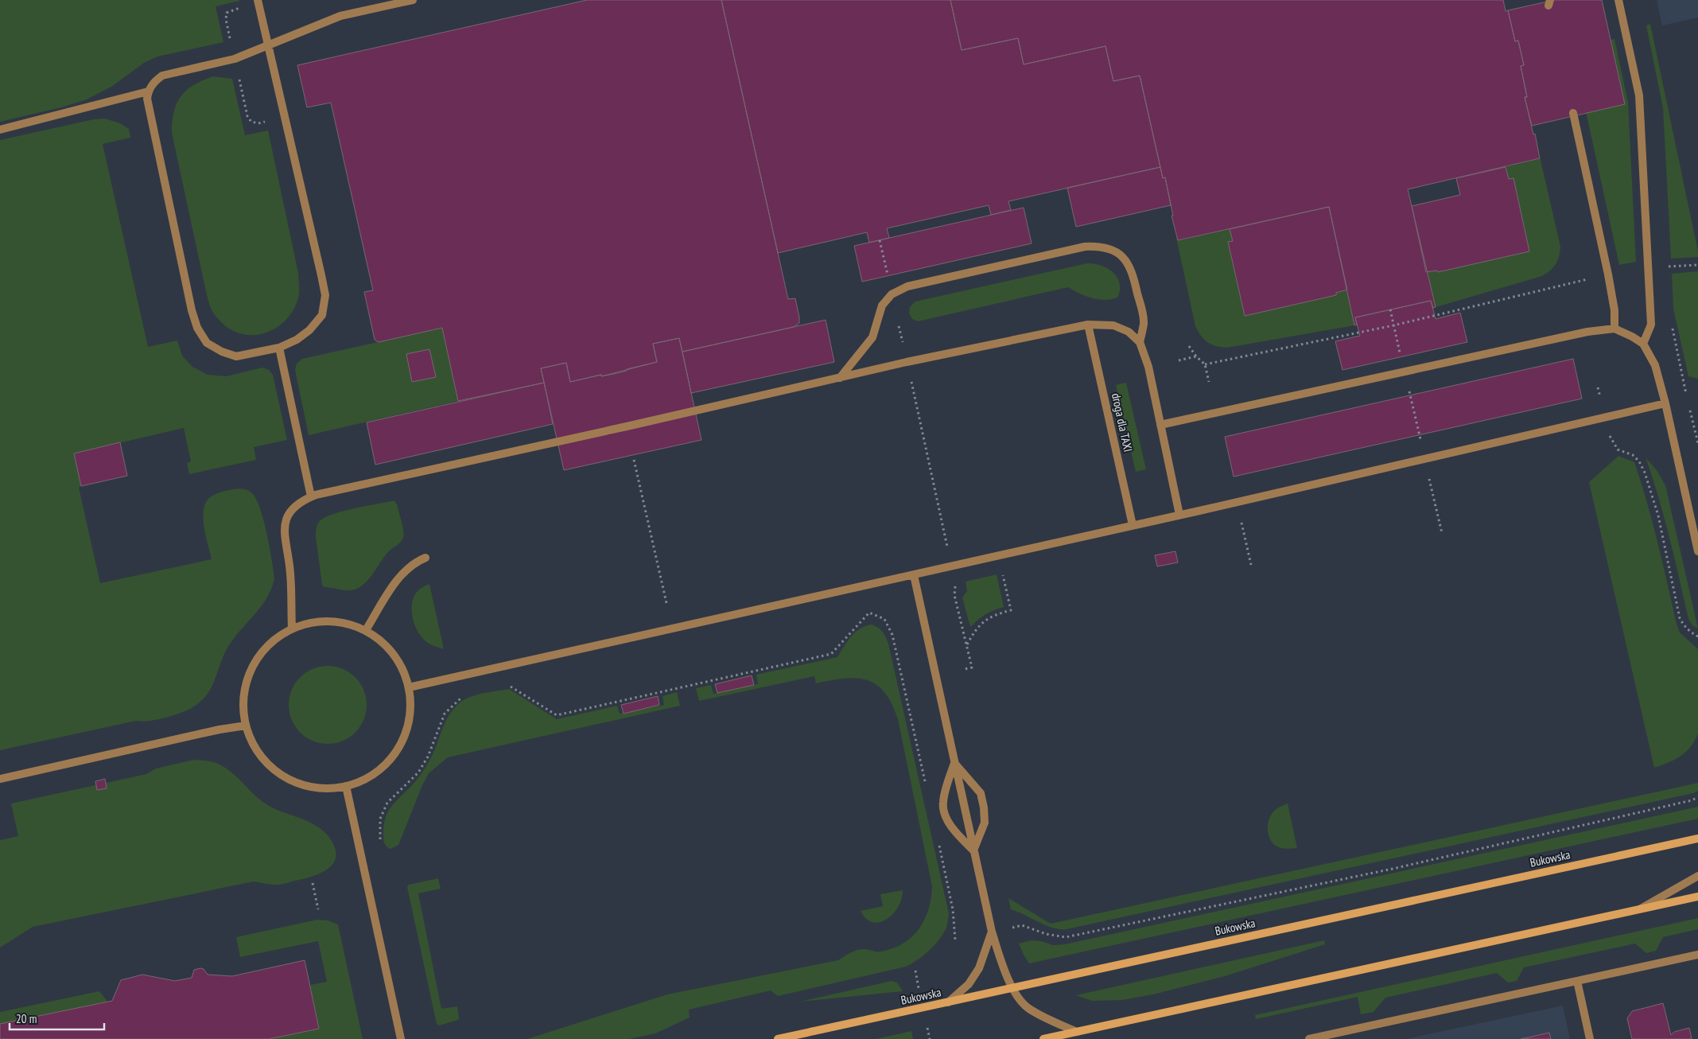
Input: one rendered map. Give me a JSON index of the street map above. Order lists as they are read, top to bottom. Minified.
{"streets":{"main road":["Bukowska"],"street":["droga dla TAXI"]},"scale_bar":"20 m"}
